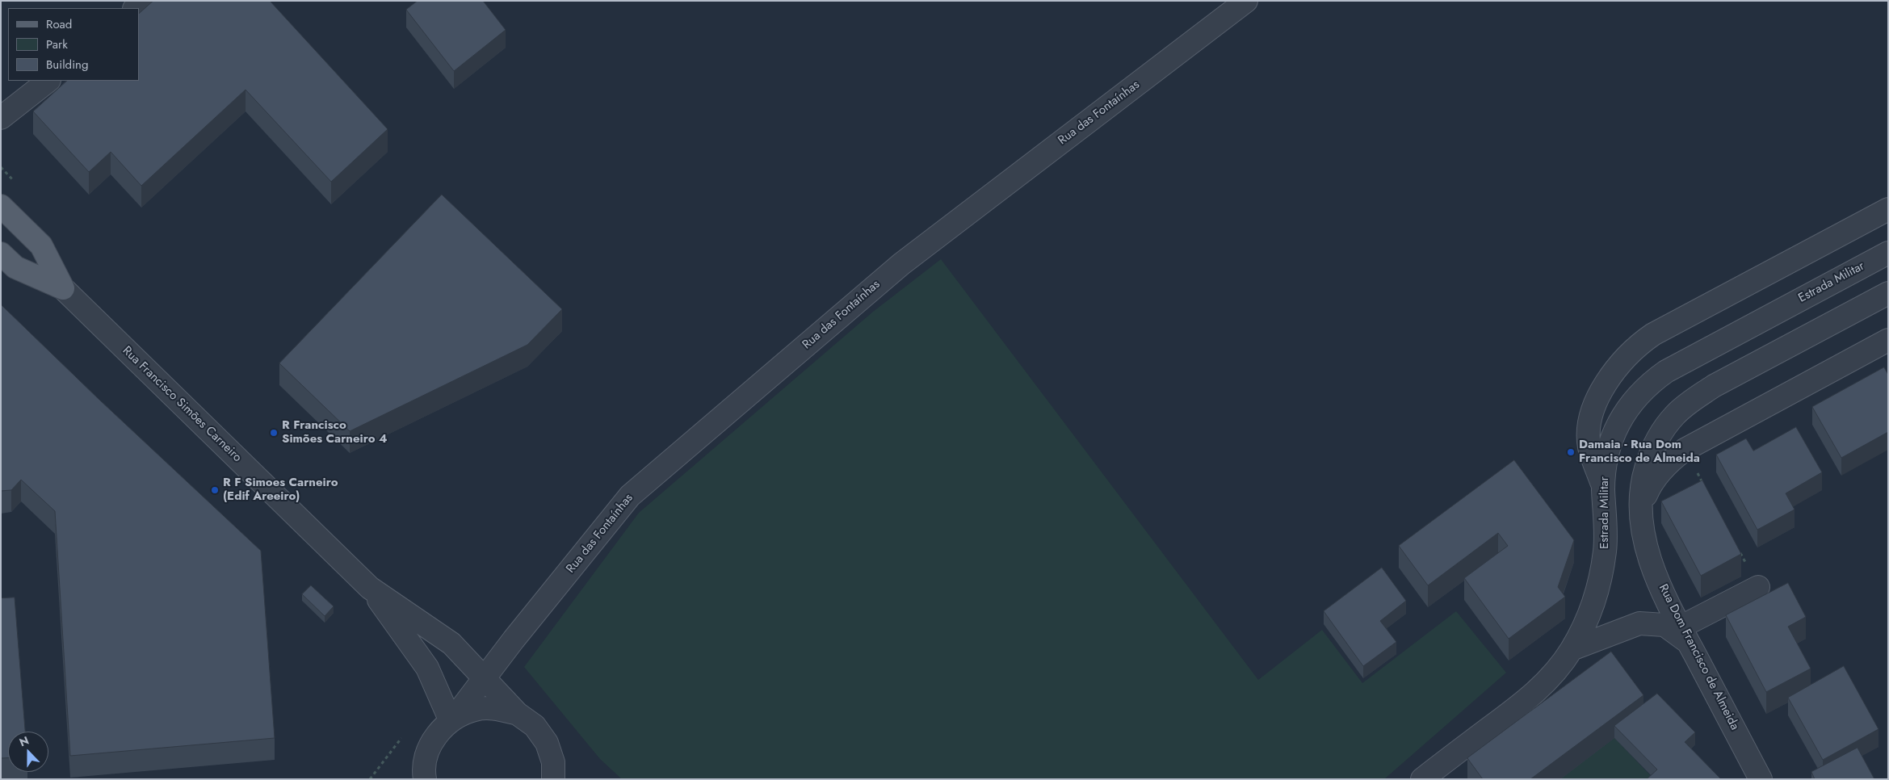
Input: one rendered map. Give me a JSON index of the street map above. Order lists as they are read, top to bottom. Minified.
{"streets":{"main road":["Rua Francisco Simões Carneiro"],"street":["Rua das Fontaínhas","Estrada Militar","Rua Dom Francisco de Almeida"]},"places":["R Francisco Simões Carneiro 4","Damaia - Rua Dom Francisco de Almeida","R F Simoes Carneiro (Edif Areeiro)"],"legend":["Road","Park","Building"],"north":"top"}
